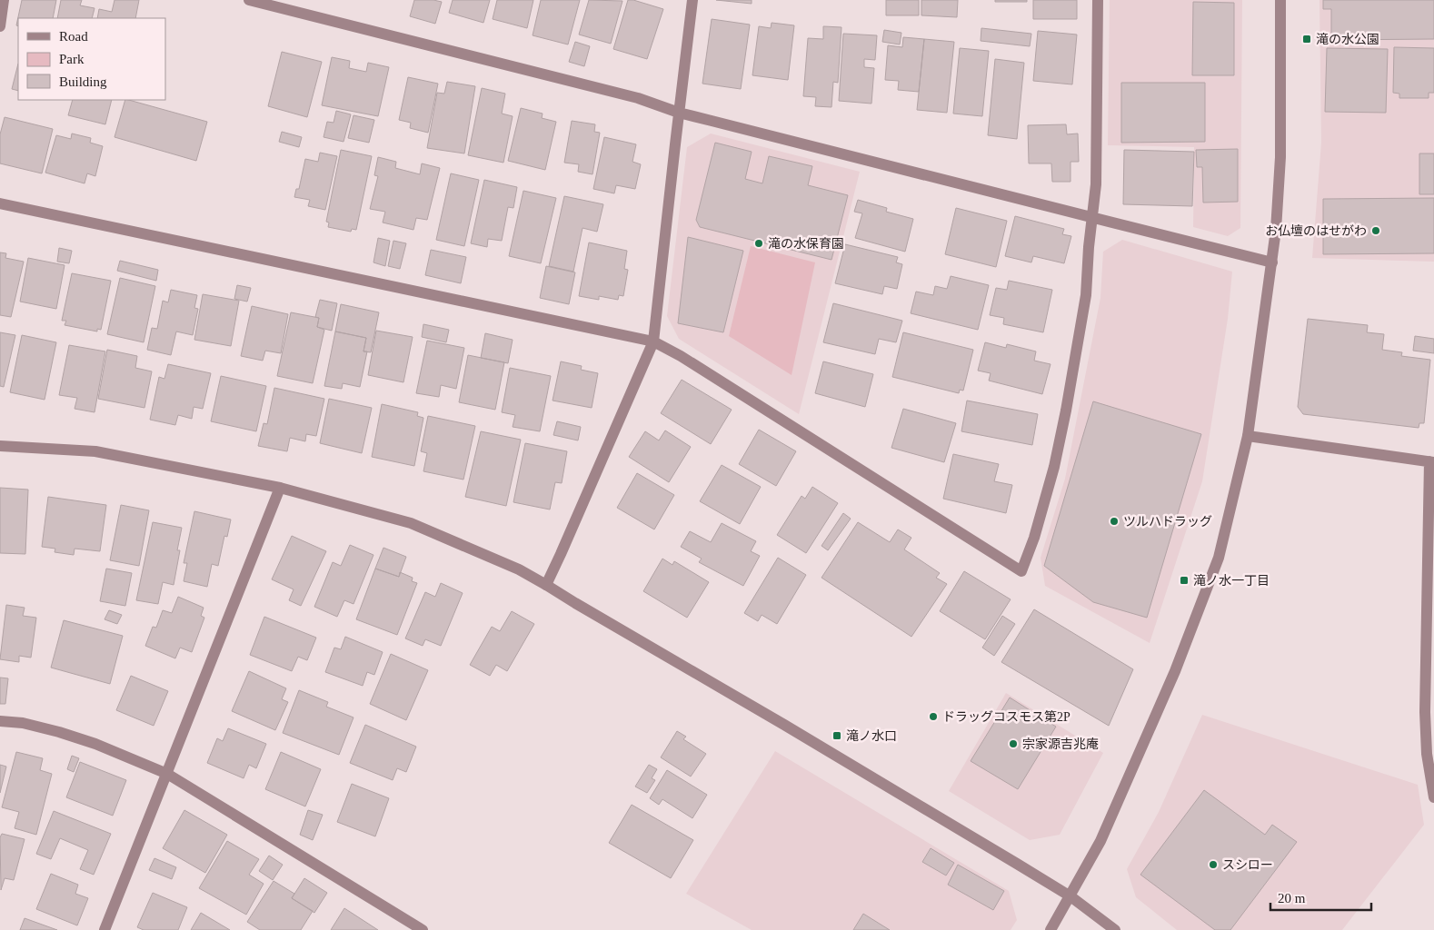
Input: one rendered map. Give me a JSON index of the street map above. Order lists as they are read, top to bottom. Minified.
{"places":{"transit":["滝の水公園","滝ノ水一丁目","滝ノ水口"],"other":["お仏壇のはせがわ","滝の水保育園","ツルハドラッグ","ドラッグコスモス第2P","宗家源吉兆庵","スシロー"]},"legend":["Road","Park","Building"],"scale_bar":"20 m"}
